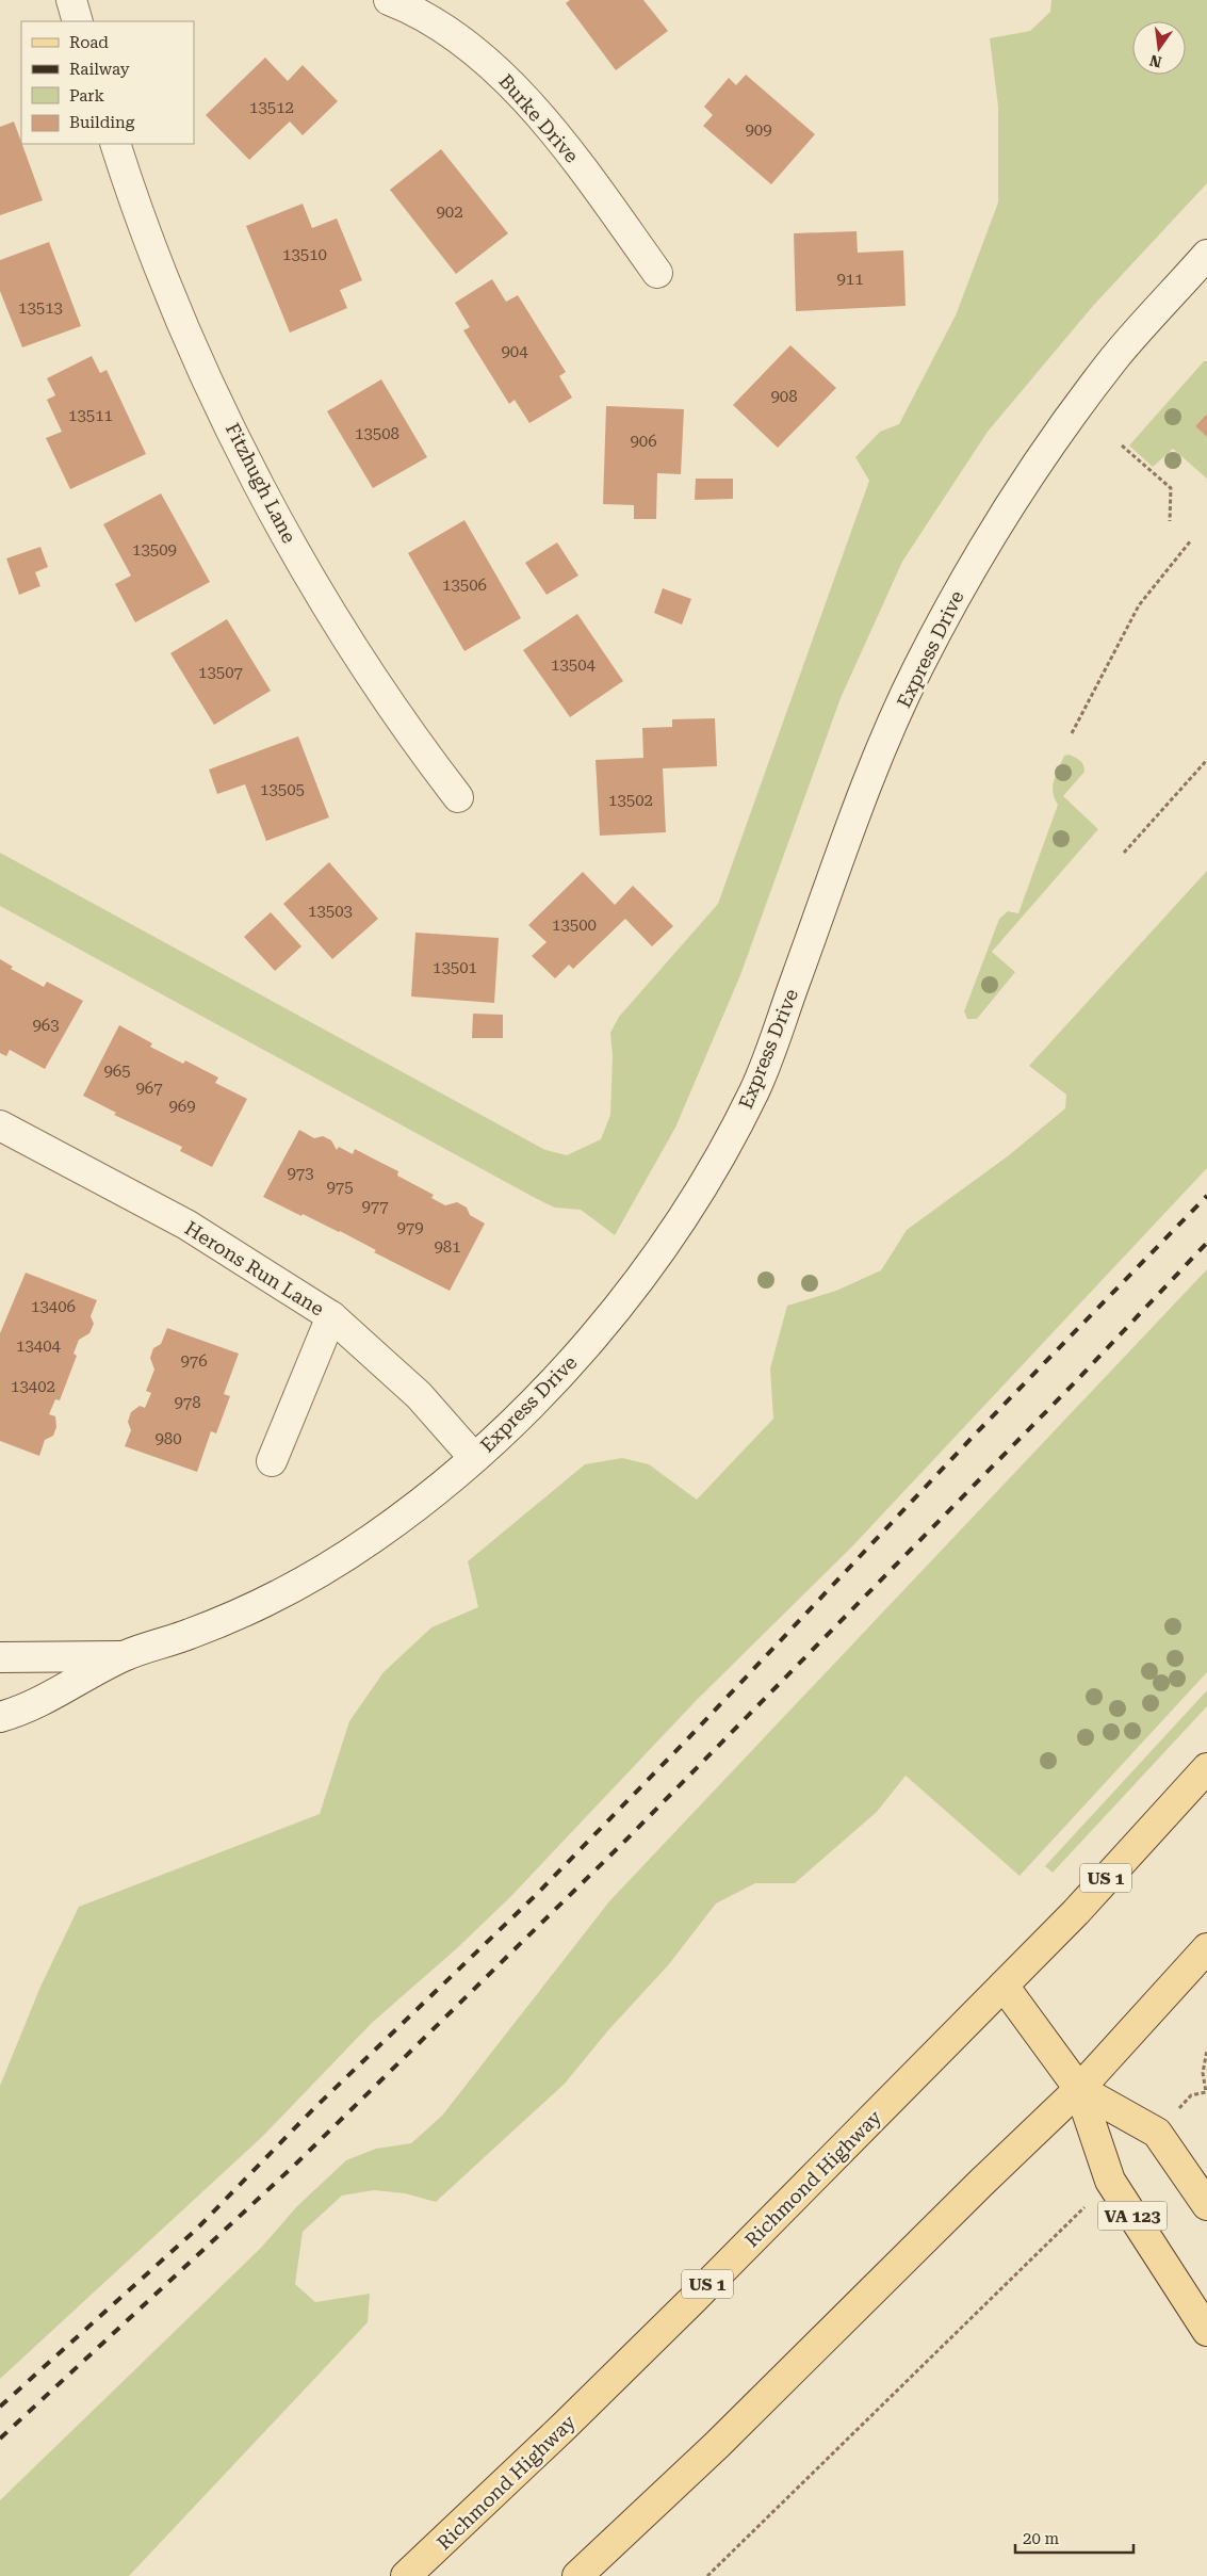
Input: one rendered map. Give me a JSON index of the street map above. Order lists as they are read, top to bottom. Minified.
{"streets":{"main road":["US 1","Richmond Highway","VA 123"],"street":["Burke Drive","Fitzhugh Lane","Express Drive","Herons Run Lane"]},"crossings":[["Express Drive","Herons Run Lane"],["Richmond Highway","VA 123"]],"house_numbers":["13512","909","902","13510","911","13513","904","908","13511","13508","906","13509","13506","13504","13507","13505","13502","13503","13500","13501","963","965","967","969","973","975","977","979","981","13406","13404","976","13402","978","980"],"legend":["Road","Railway","Park","Building"],"scale_bar":"20 m","north":"bottom"}
